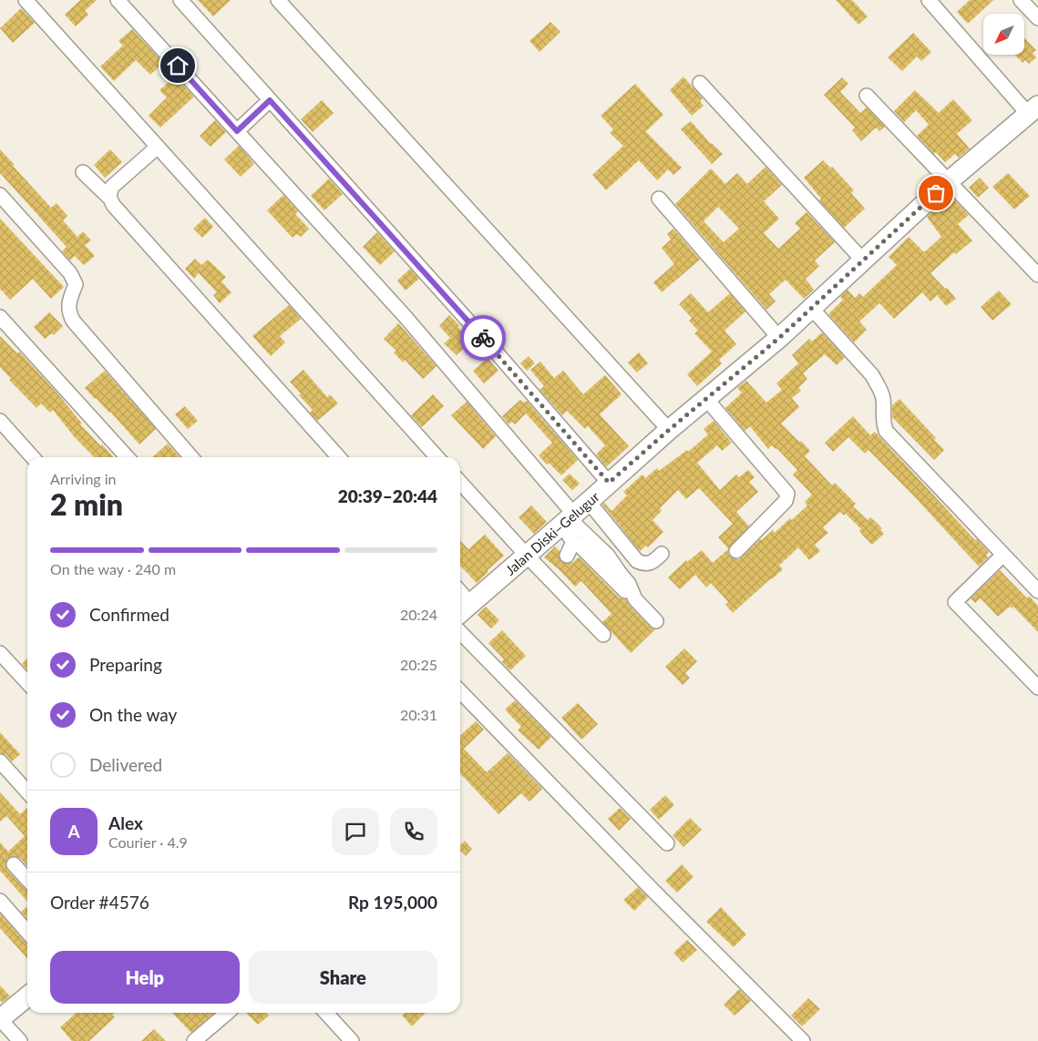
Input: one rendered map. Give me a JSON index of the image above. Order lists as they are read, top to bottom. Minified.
{"streets":{"main road":["Jalan Diski–Gelugur"]},"north":"bottom left","page":{"heading":["2 min","Arriving in","20:39–20:44"],"panel":["Alex","Courier · 4.9","Order #4576","Rp 195,000"],"bar":"On the way · 240 m","list":[["Confirmed","20:24"],["Preparing","20:25"],["On the way","20:31"],"Delivered"],"round":"A","buttons":["Help","Share"]}}
